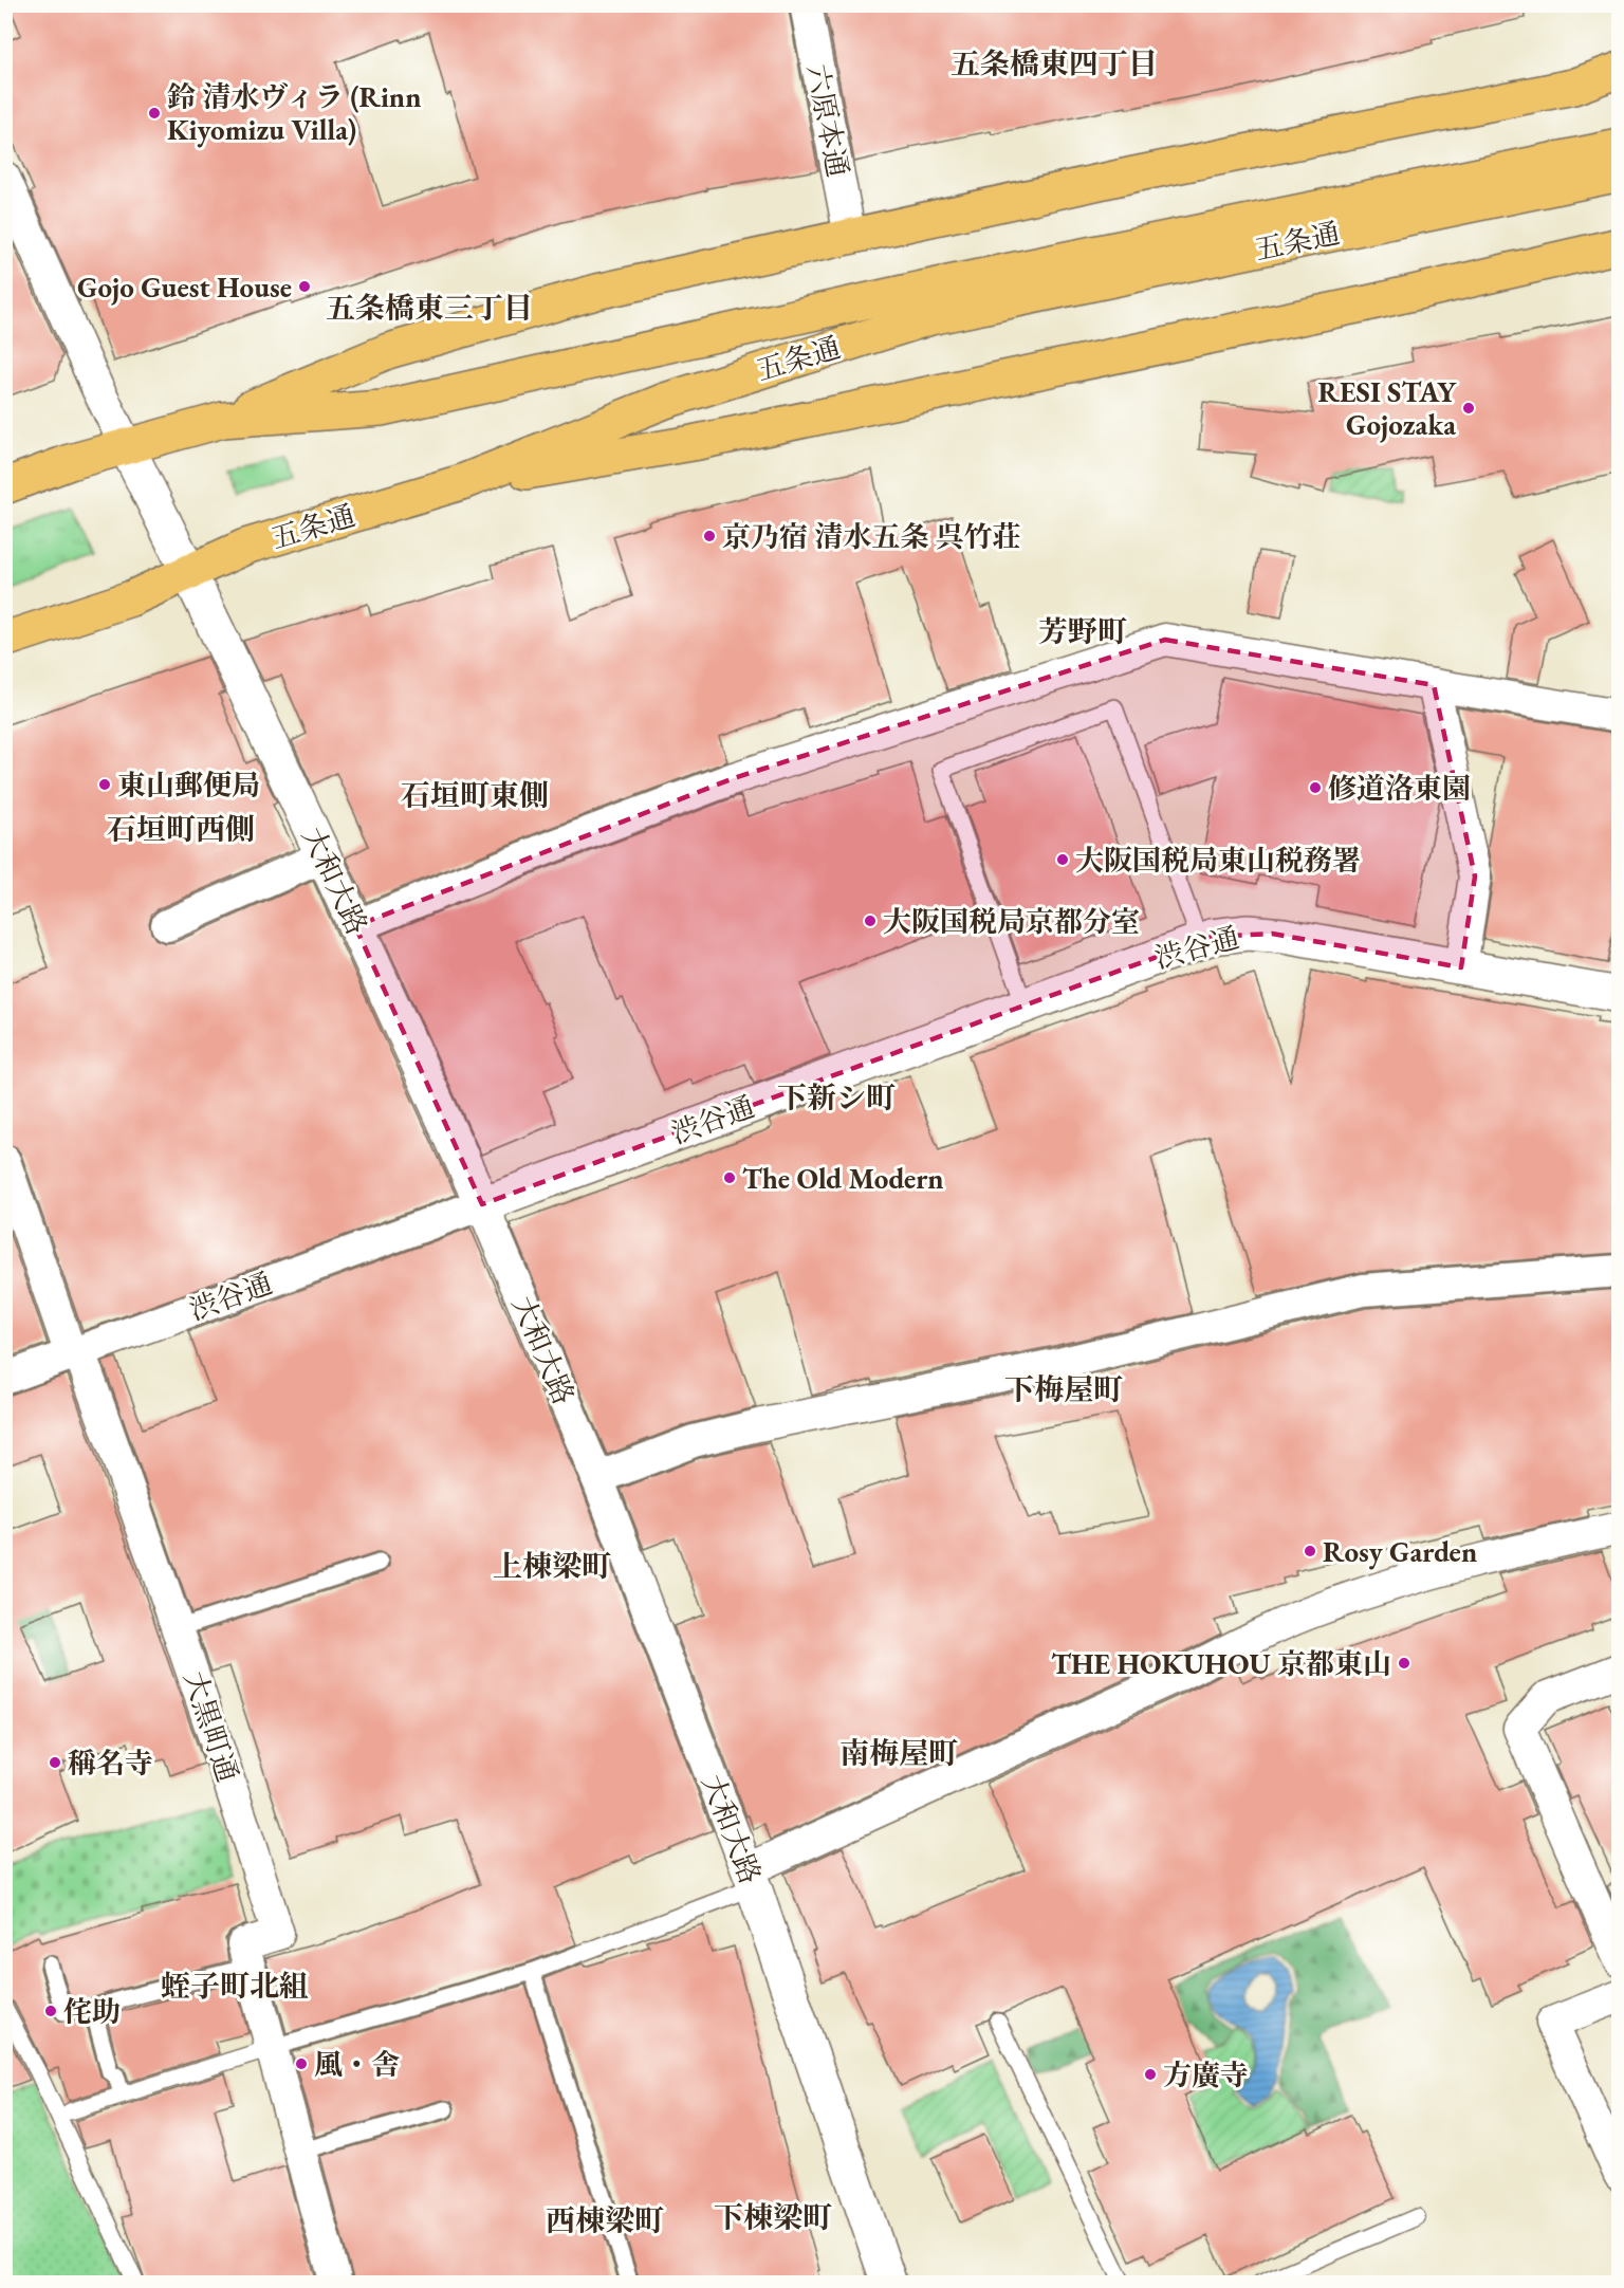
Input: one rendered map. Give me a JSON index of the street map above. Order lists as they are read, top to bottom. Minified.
{"streets":{"highway":["五条通"],"street":["六原本通","大和大路","渋谷通","大黒町通"]},"crossings":[["五条通","大和大路"],["大和大路","渋谷通"],["渋谷通","大黒町通"]],"districts":["五条橋東四丁目","五条橋東三丁目","芳野町","石垣町東側","石垣町西側","下新シ町","下梅屋町","上棟梁町","南梅屋町","蛭子町北組","下棟梁町","西棟梁町"],"places":["鈴 清水ヴィラ (Rinn Kiyomizu Villa)","Gojo Guest House","RESI STAY Gojozaka","京乃宿 清水五条 呉竹荘","東山郵便局","修道洛東園","大阪国税局東山税務署","大阪国税局京都分室","The Old Modern","Rosy Garden","THE HOKUHOU 京都東山","稱名寺","侘助","風・舎","方廣寺"]}
